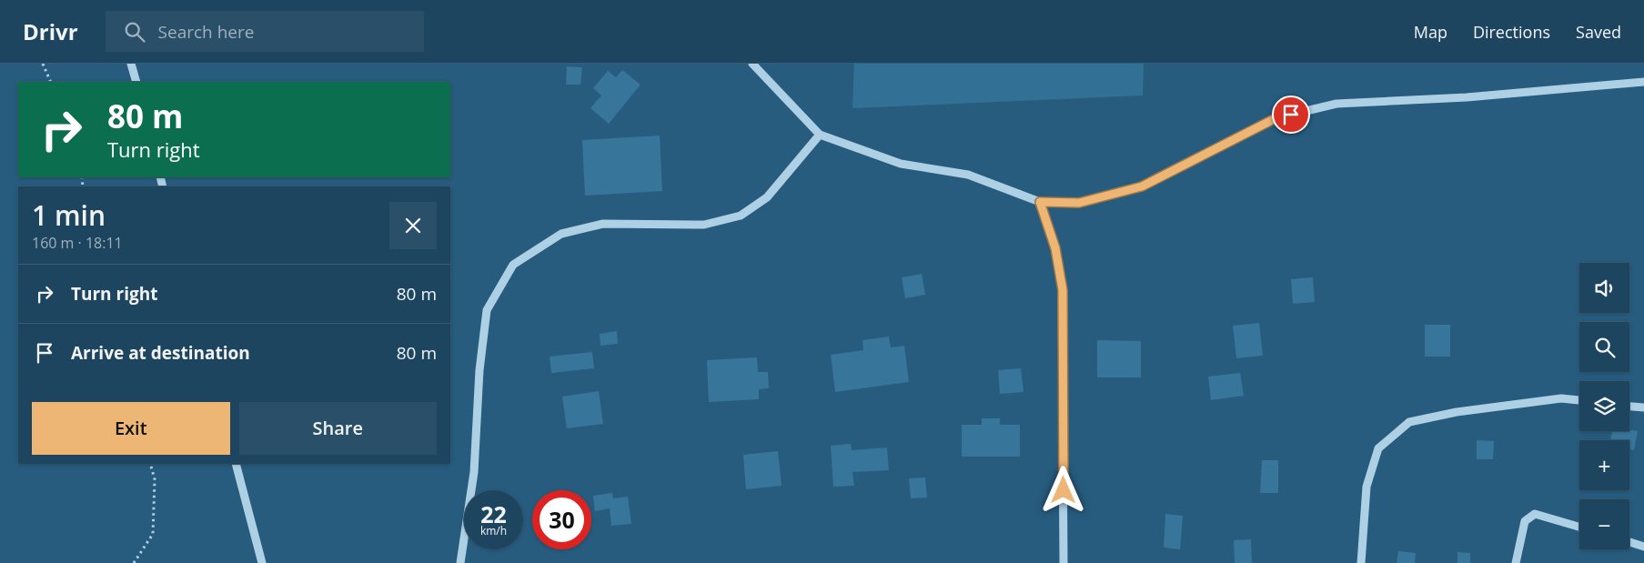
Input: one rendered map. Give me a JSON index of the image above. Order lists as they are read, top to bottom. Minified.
{"page":{"header":"Drivr","search":"Search here","nav":["Map","Directions","Saved"],"turn":["80 m","Turn right"],"heading":["1 min","160 m · 18:11"],"map_buttons":["+","−"],"list":[{"name":"Turn right","value":"80 m"},{"name":"Arrive at destination","value":"80 m"}],"buttons":["Exit","Share"],"speed":"22 km/h","limit":"30"}}
